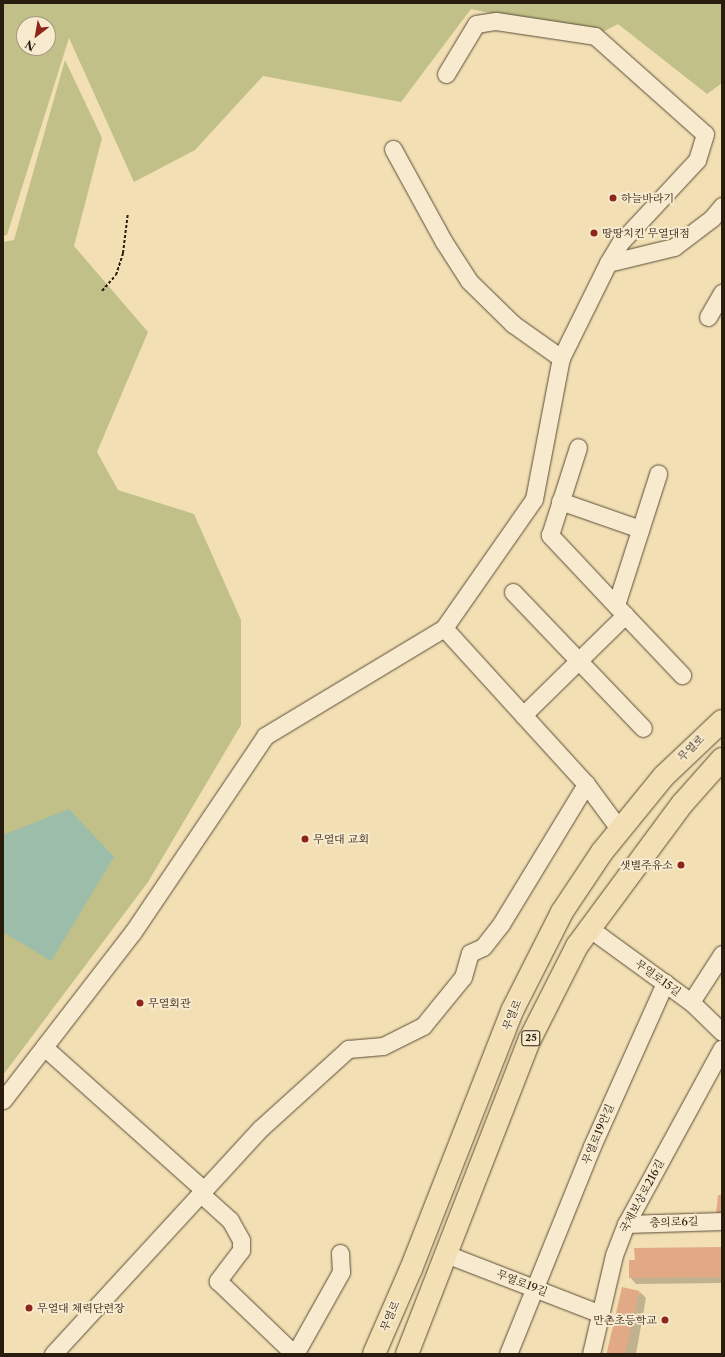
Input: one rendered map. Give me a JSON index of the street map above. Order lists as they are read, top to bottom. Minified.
{"streets":{"main road":["무열로","25"],"street":["무열로15길","무열로19안길","국채보상로216길","충의로6길","무열로19길"]},"crossings":[["무열로15길","25"],["무열로15길","무열로19안길"],["25","무열로19길"],["무열로19안길","무열로19길"],["국채보상로216길","충의로6길"],["국채보상로216길","무열로19길"]],"places":["하늘바라기","땅땅치킨 무열대점","무열대 교회","샛별주유소","무열회관","무열대 체력단련장","만촌초등학교"],"north":"bottom left"}
